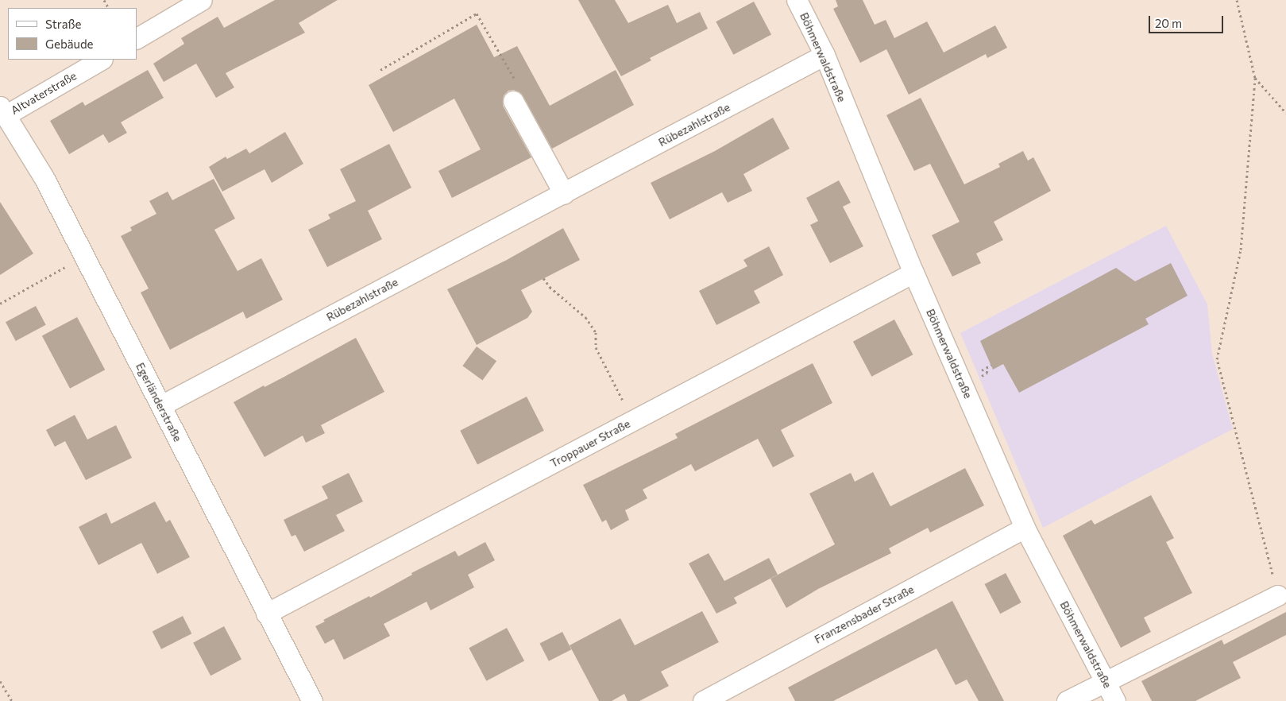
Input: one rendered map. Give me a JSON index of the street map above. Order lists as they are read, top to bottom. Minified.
{"streets":{"street":["Böhmerwaldstraße","Altvaterstraße","Rübezahlstraße","Egerländerstraße","Troppauer Straße","Franzensbader Straße"]},"crossings":[["Böhmerwaldstraße","Rübezahlstraße"],["Böhmerwaldstraße","Troppauer Straße"],["Böhmerwaldstraße","Franzensbader Straße"],["Altvaterstraße","Egerländerstraße"],["Rübezahlstraße","Egerländerstraße"],["Egerländerstraße","Troppauer Straße"]],"legend":["Straße","Gebäude"],"scale_bar":"20 m"}
